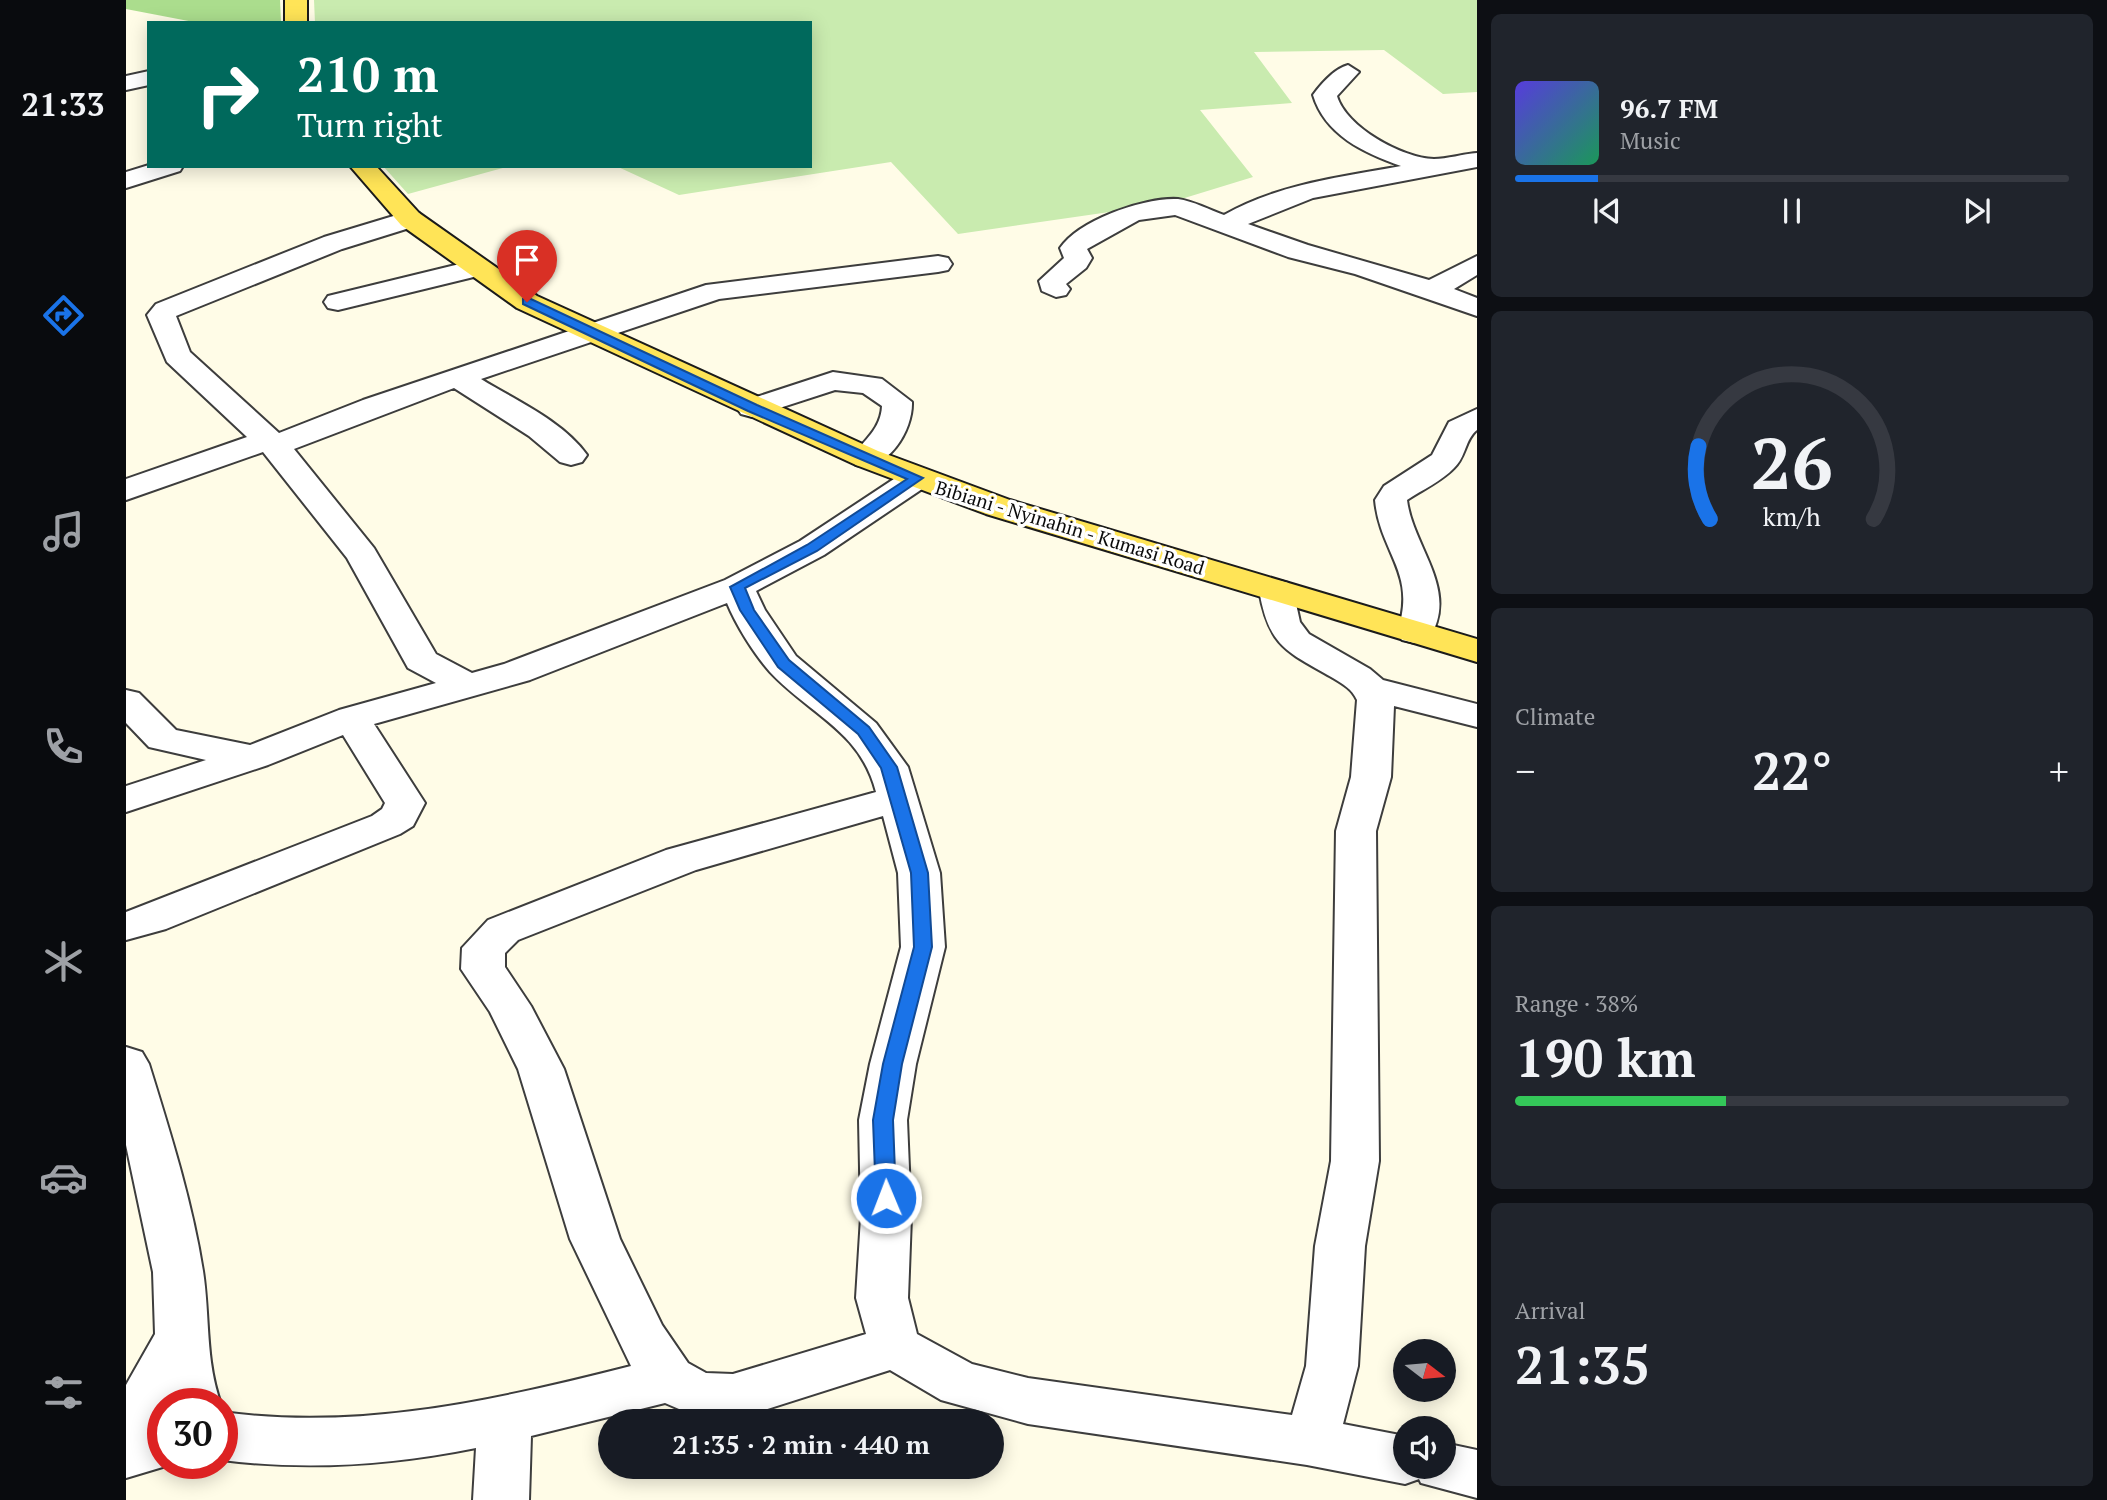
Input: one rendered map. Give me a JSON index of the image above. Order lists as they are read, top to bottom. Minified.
{"streets":{"main road":["Bibiani - Nyinahin - Kumasi Road"]},"north":"right","page":{"tabs":"21:33","turn":["210 m","Turn right"],"song":["96.7 FM","Music"],"tile":["Climate",["Range · 38%","190 km"],["Arrival","21:35"]],"heat":["−","22°","+"],"limit":"30","trip":"21:35 · 2 min · 440 m","gauge":["26","km/h"]}}
